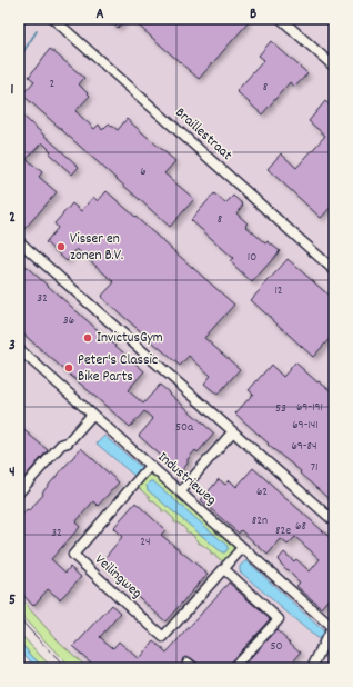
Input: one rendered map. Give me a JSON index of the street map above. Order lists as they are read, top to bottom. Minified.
{"streets":{"street":["Braillestraat","Industrieweg","Veilingweg"]},"crossings":[["Industrieweg","Veilingweg"]],"places":["Visser en zonen B.V.","InvictusGym","Peter's Classic Bike Parts"],"house_numbers":["2","8","6","8","10","12","32","36","69-191","53","69-141","50a","69-84","71","62","82n","68","82e","32","24","50"],"grid":{"columns":["A","B"],"rows":["1","2","3","4","5"]}}
